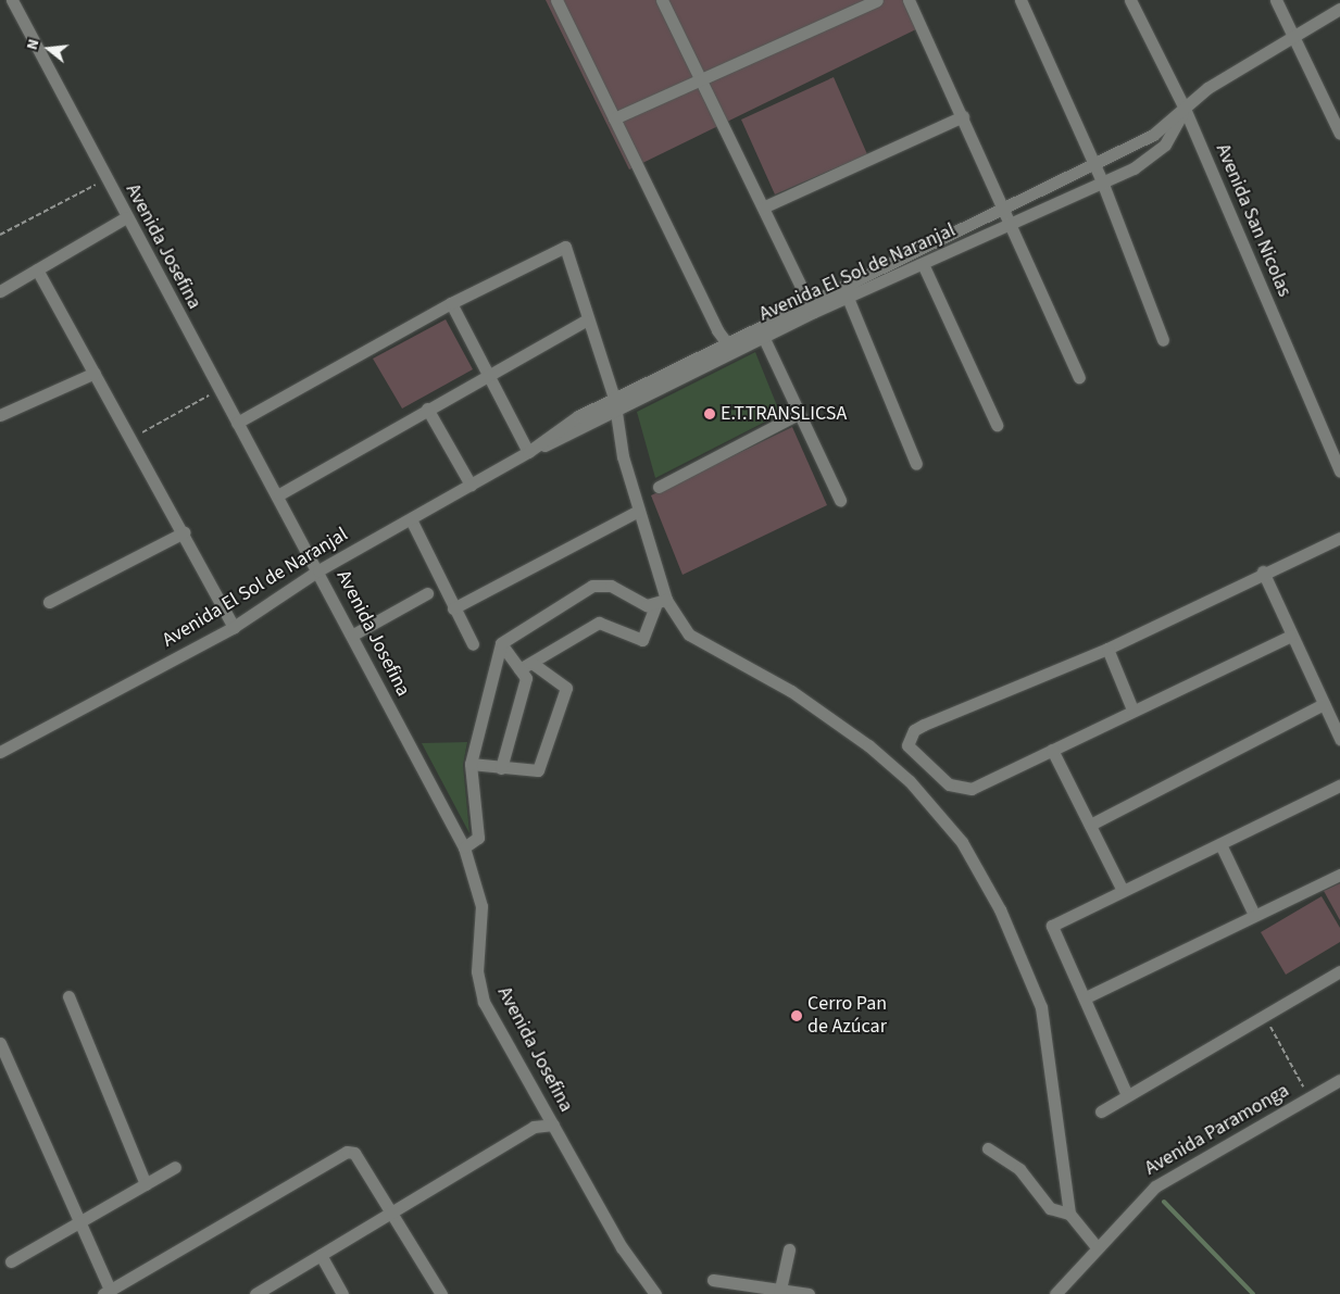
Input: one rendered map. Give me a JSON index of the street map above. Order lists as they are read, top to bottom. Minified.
{"streets":{"street":["Avenida San Nicolas","Avenida Josefina","Avenida El Sol de Naranjal","Avenida Paramonga"]},"crossings":[["Avenida San Nicolas","Avenida El Sol de Naranjal"],["Avenida Josefina","Avenida El Sol de Naranjal"]],"places":["E.T.TRANSLICSA","Cerro Pan de Azúcar"],"north":"left"}
